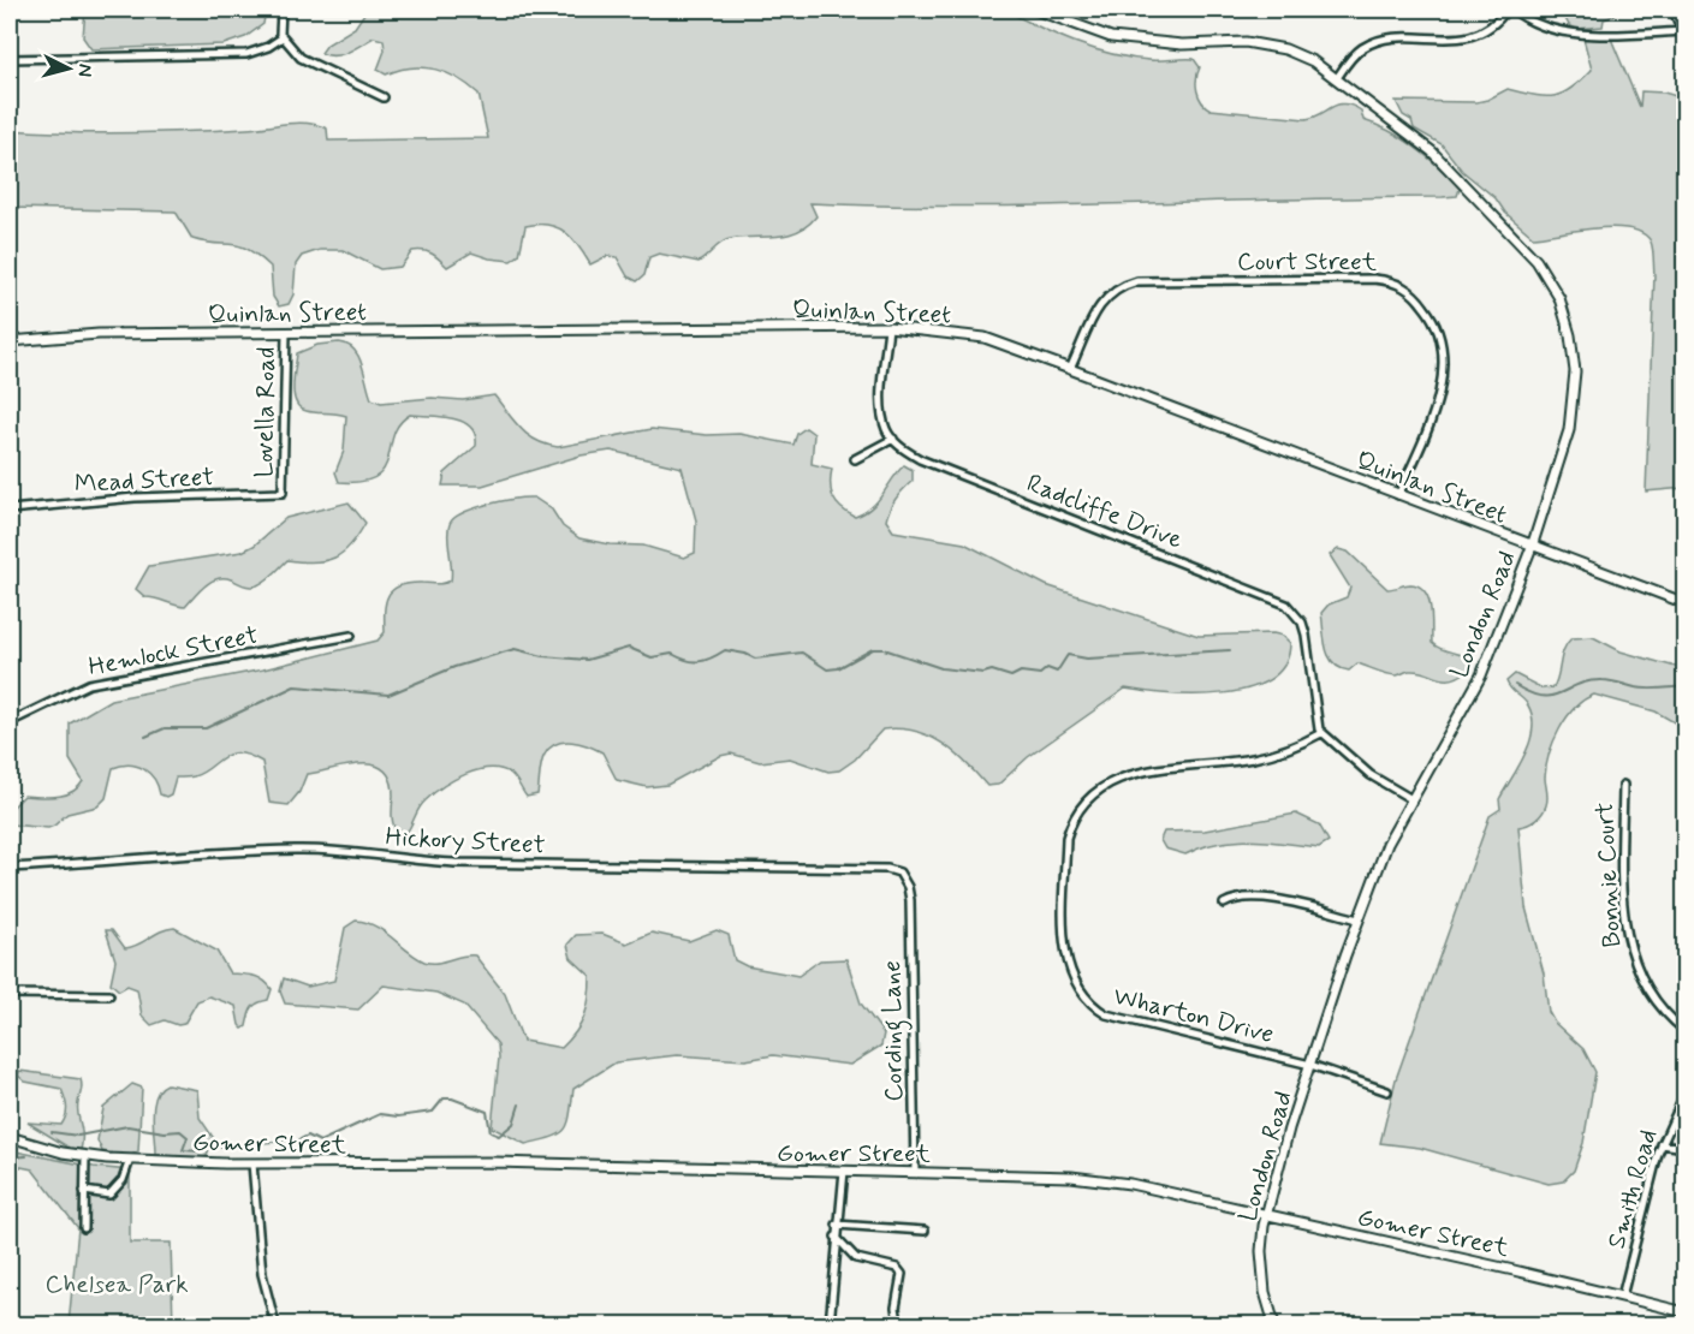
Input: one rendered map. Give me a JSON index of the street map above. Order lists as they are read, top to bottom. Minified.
{"streets":{"street":["Court Street","Quinlan Street","Lovella Road","Mead Street","Radcliffe Drive","London Road","Hemlock Street","Hickory Street","Bonnie Court","Wharton Drive","Cording Lane","Gomer Street","Smith Road"]},"crossings":[["Court Street","Quinlan Street"],["Quinlan Street","Lovella Road"],["Quinlan Street","London Road"],["Lovella Road","Mead Street"],["Radcliffe Drive","Wharton Drive"],["London Road","Wharton Drive"],["London Road","Gomer Street"],["Hickory Street","Cording Lane"],["Cording Lane","Gomer Street"],["Gomer Street","Smith Road"]],"parks":["Chelsea Park"],"north":"right"}
